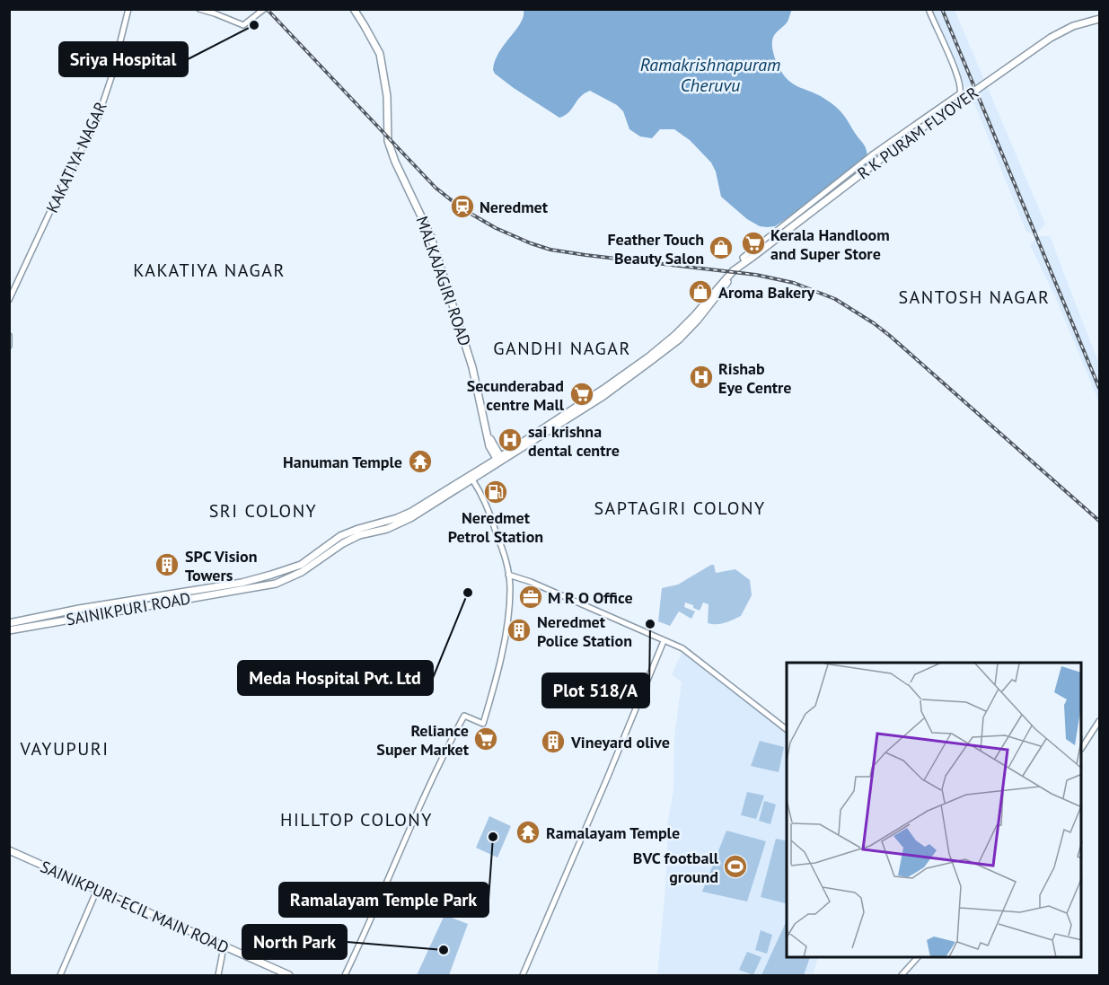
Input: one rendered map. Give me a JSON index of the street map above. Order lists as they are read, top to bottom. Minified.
{"streets":{"main road":["R K PURAM FLYOVER","MALKAJAGIRI ROAD","SAINIKPURI ROAD","SAINIKPURI-ECIL MAIN ROAD"],"street":["KAKATIYA NAGAR"]},"crossings":[["R K PURAM FLYOVER","SAINIKPURI ROAD"],["MALKAJAGIRI ROAD","SAINIKPURI ROAD"]],"districts":["KAKATIYA NAGAR","SANTOSH NAGAR","GANDHI NAGAR","SAPTAGIRI COLONY","SRI COLONY","VAYUPURI","HILLTOP COLONY"],"water":["Ramakrishnapuram Cheruvu"],"places":{"other":["Sriya Hospital","Meda Hospital Pvt. Ltd","Plot 518/A","Ramalayam Temple Park","North Park"],"station":["Neredmet"],"supermarket":["Kerala Handloom and Super Store","Secunderabad centre Mall","Reliance Super Market"],"shop":["Feather Touch Beauty Salon","Aroma Bakery"],"hospital":["Rishab Eye Centre","sai krishna dental centre"],"temple":["Hanuman Temple","Ramalayam Temple"],"fuel station":["Neredmet Petrol Station"],"building":["SPC Vision Towers","Neredmet Police Station","Vineyard olive"],"office":["M R O Office"],"sports":["BVC football ground"]}}
